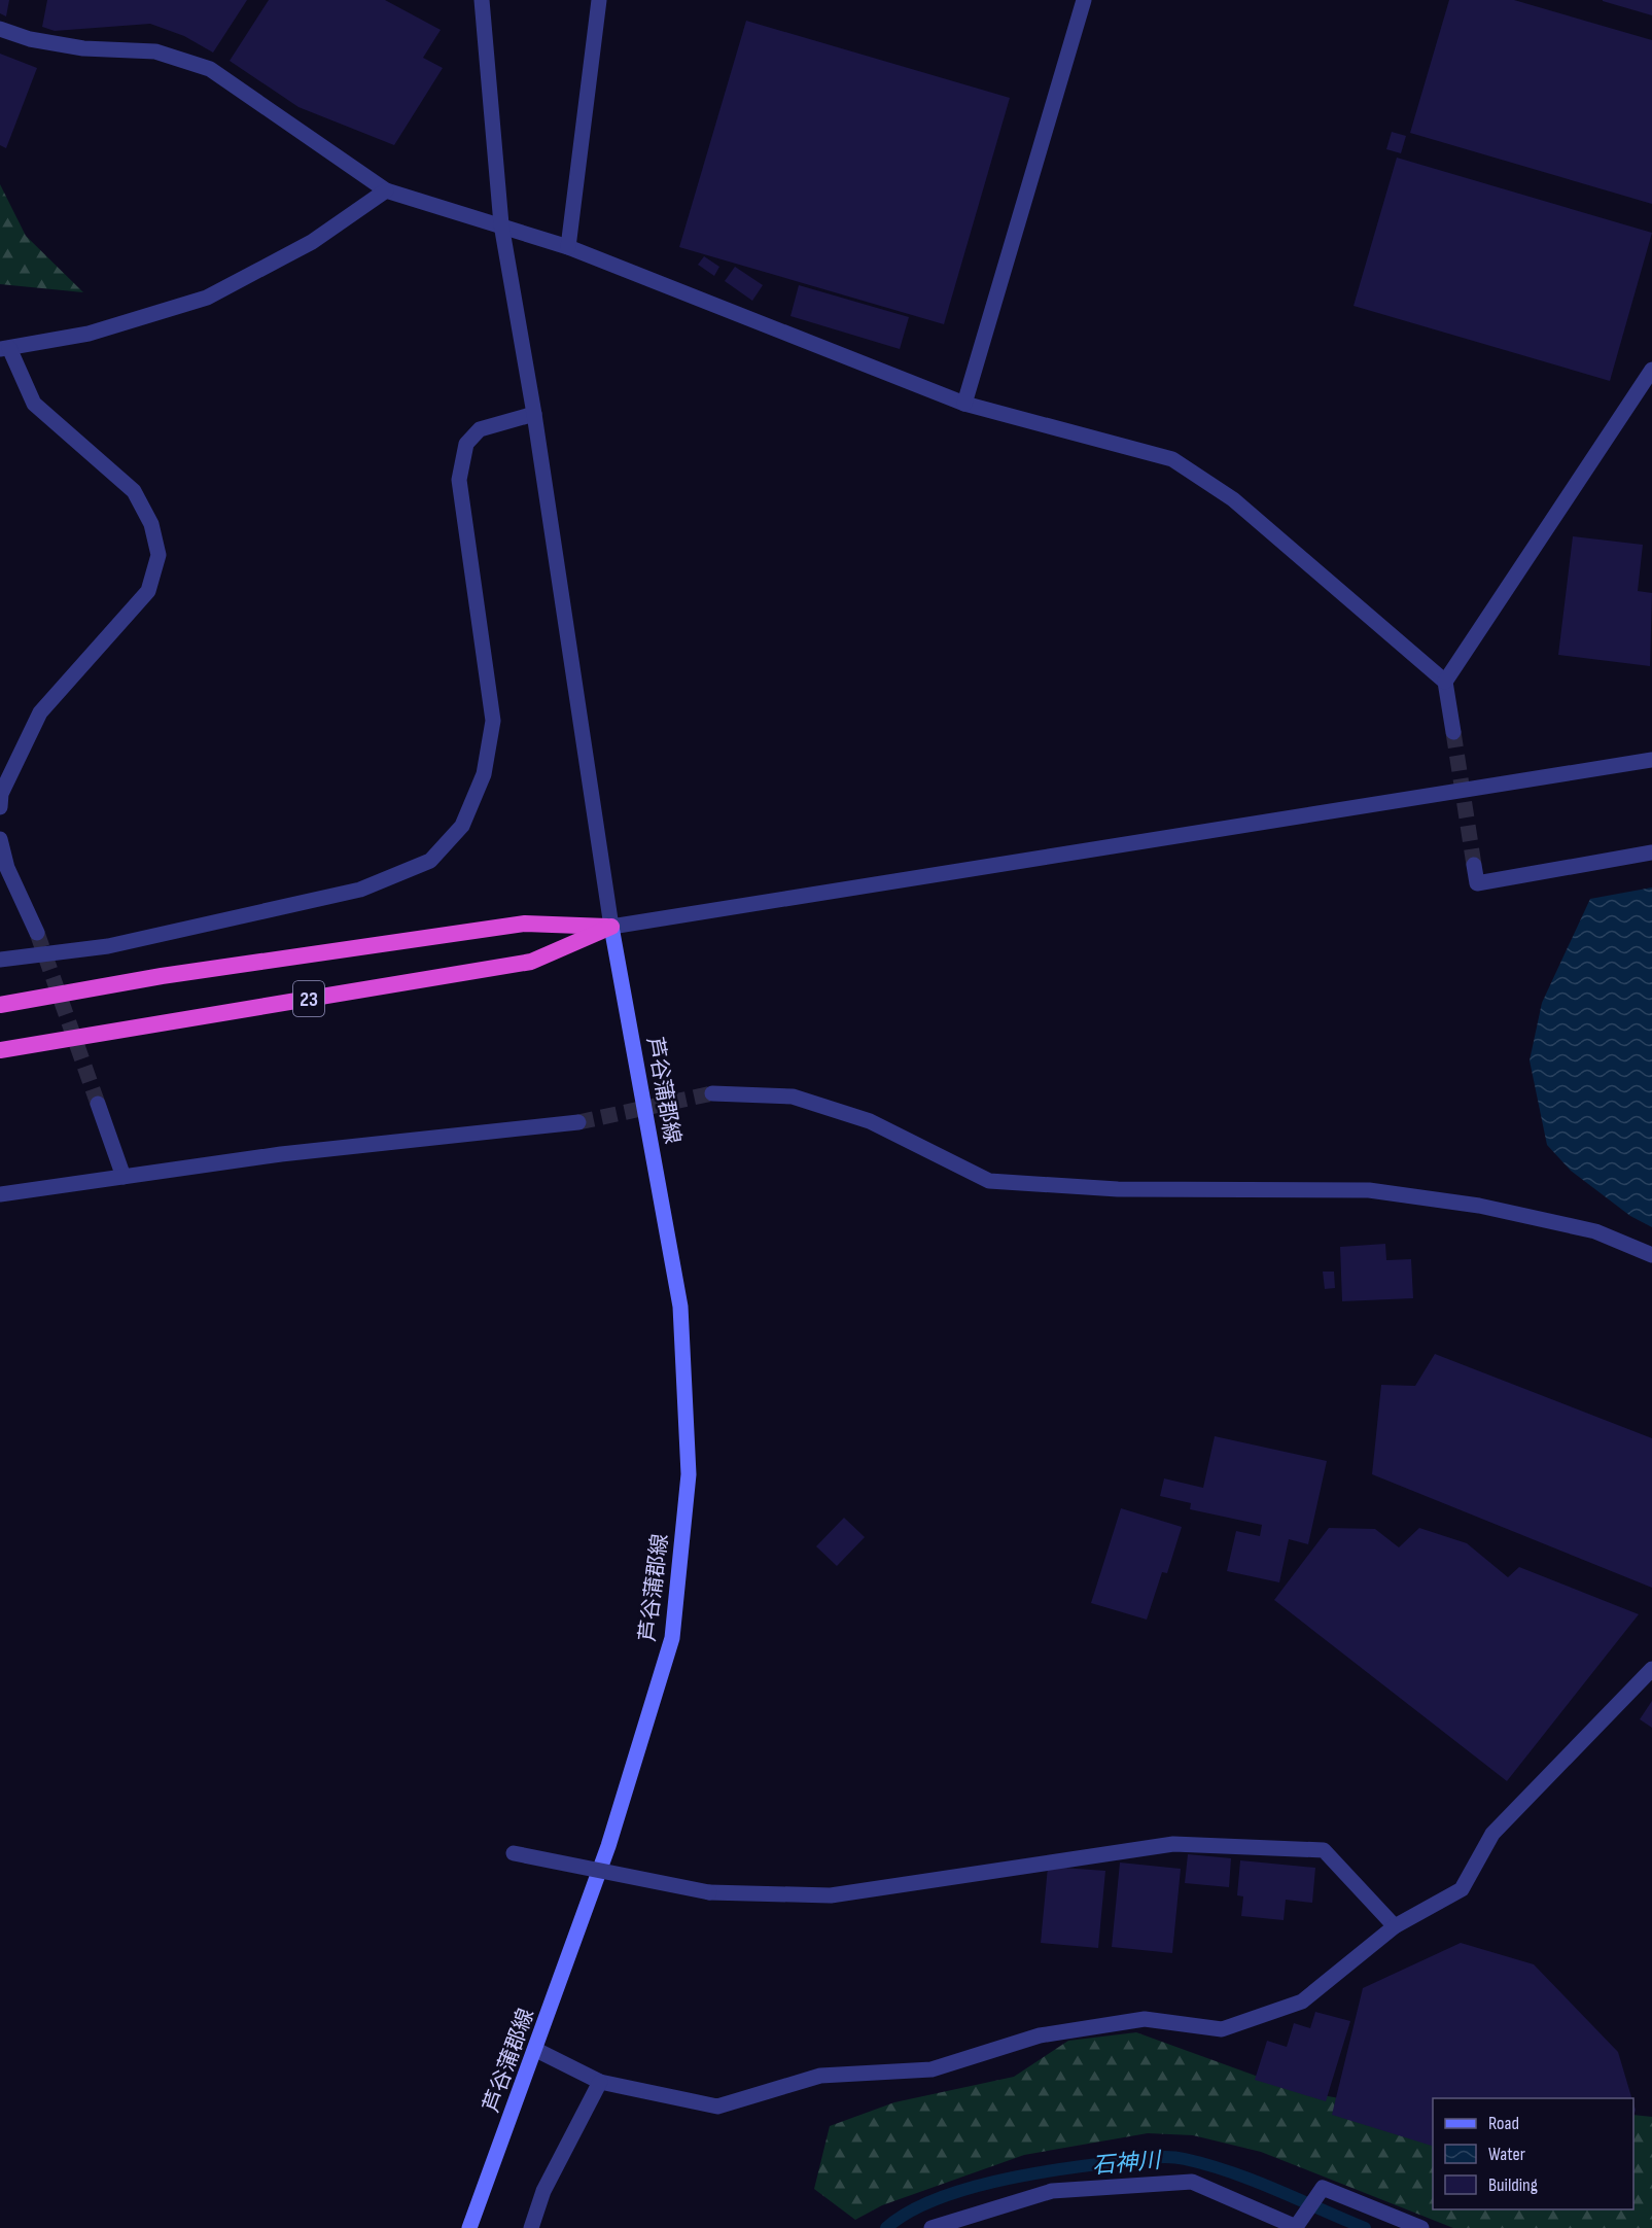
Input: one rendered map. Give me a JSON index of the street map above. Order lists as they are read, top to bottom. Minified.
{"streets":{"highway":["23"],"main road":["芦谷蒲郡線"]},"crossings":[["23","芦谷蒲郡線"]],"water":["石神川"],"legend":["Road","Water","Building"]}
